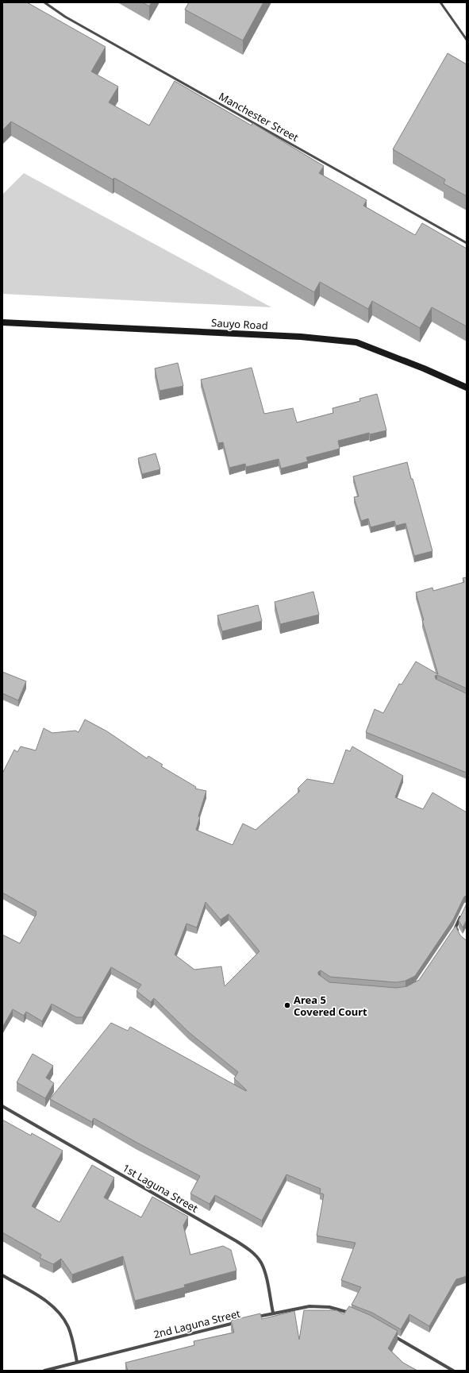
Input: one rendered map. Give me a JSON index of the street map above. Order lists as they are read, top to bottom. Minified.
{"streets":{"main road":["Sauyo Road"],"street":["1st Laguna Street","2nd Laguna Street"],"lane":["Manchester Street"]},"crossings":[["1st Laguna Street","2nd Laguna Street"]],"places":["Area 5 Covered Court"]}
